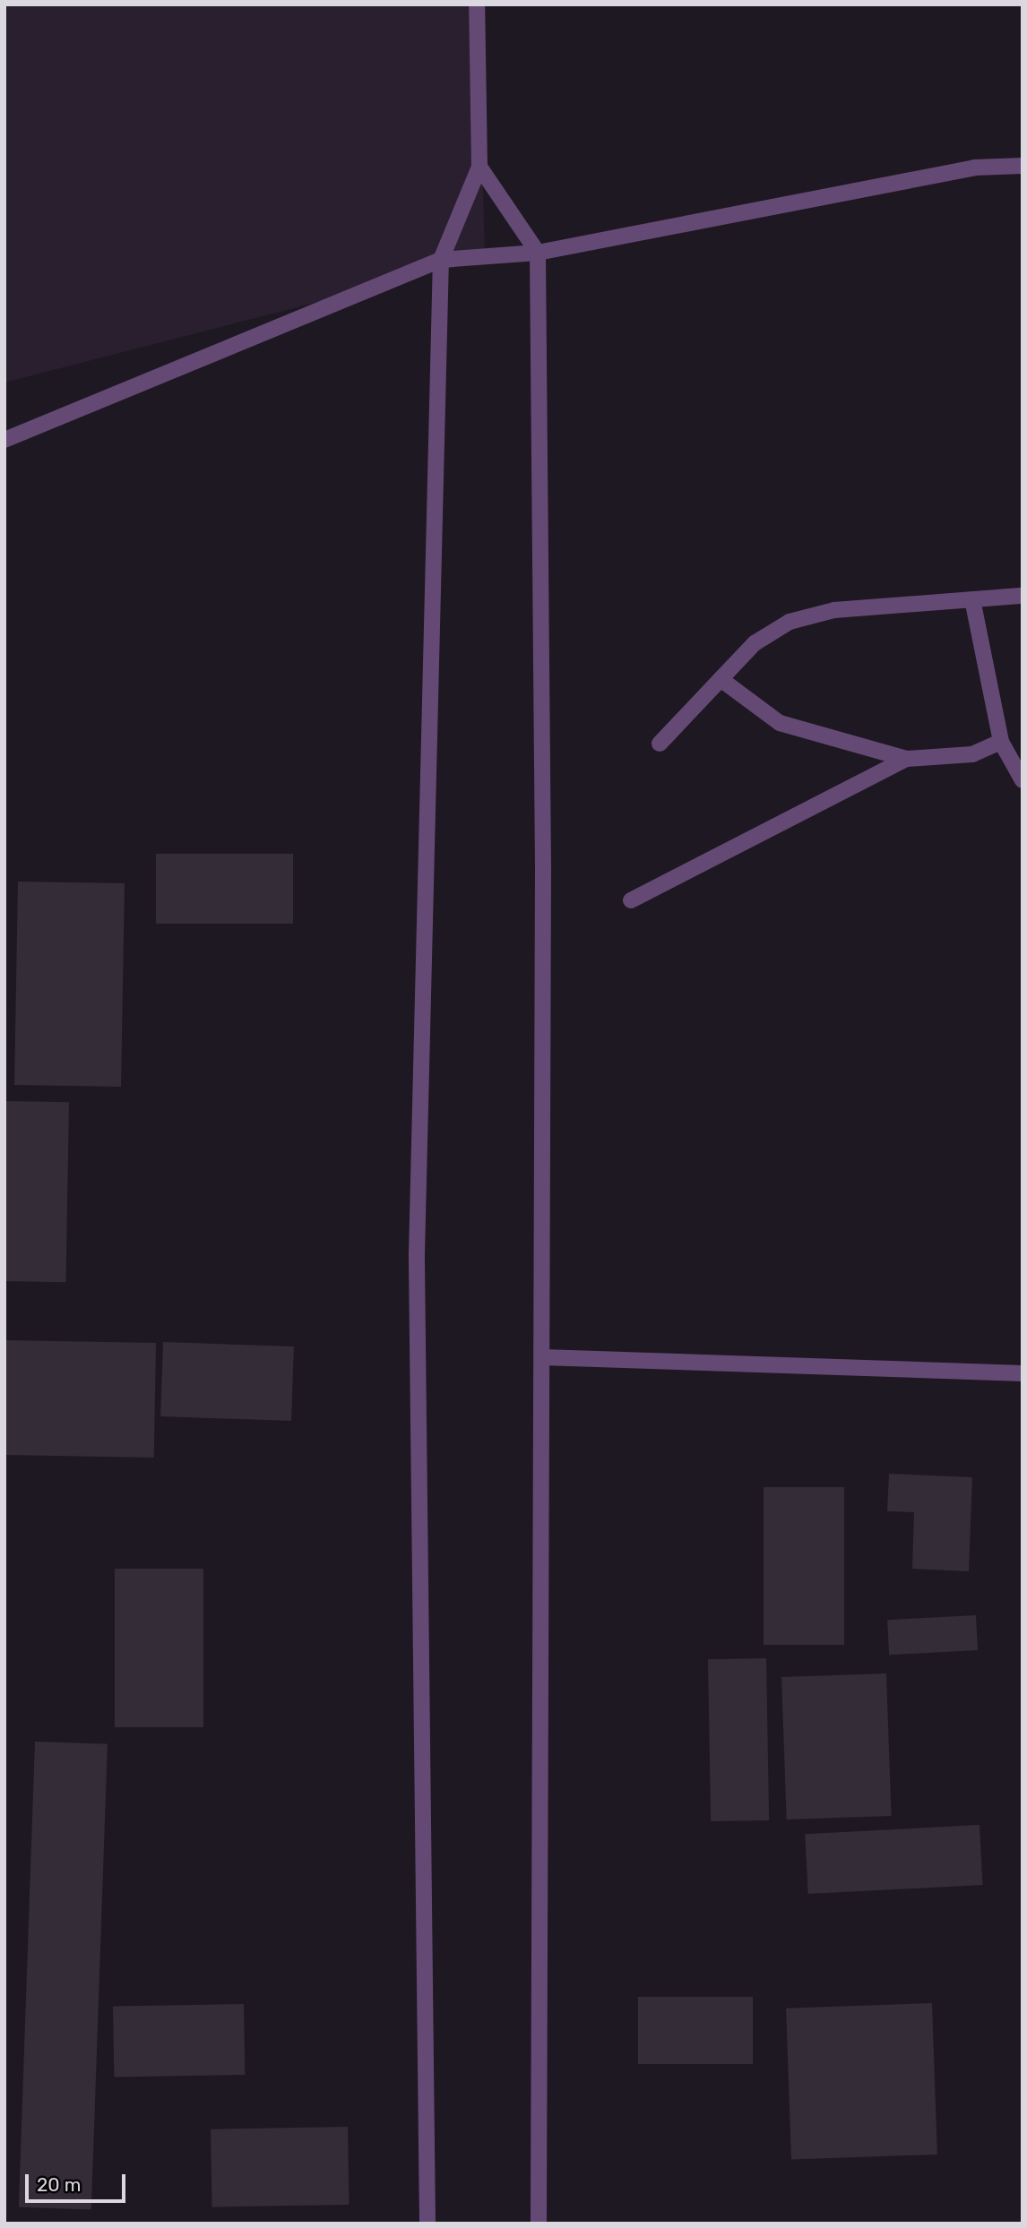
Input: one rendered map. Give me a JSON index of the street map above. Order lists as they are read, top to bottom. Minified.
{"scale_bar":"20 m"}
